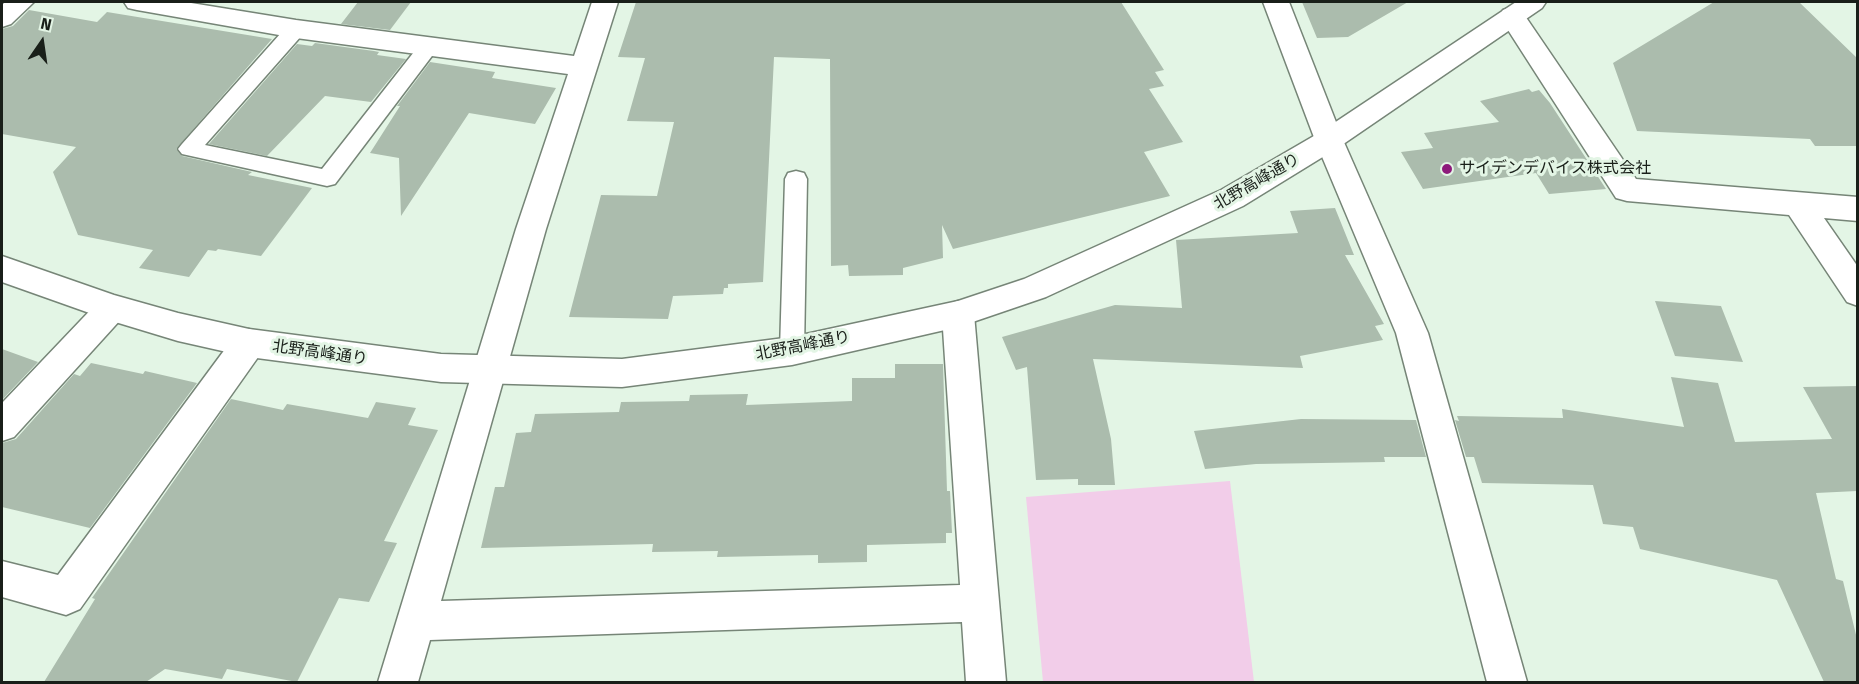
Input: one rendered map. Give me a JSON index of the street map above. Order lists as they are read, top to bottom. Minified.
{"streets":{"street":["北野高峰通り"]},"places":["サイデンデバイス株式会社"],"north":"top"}
